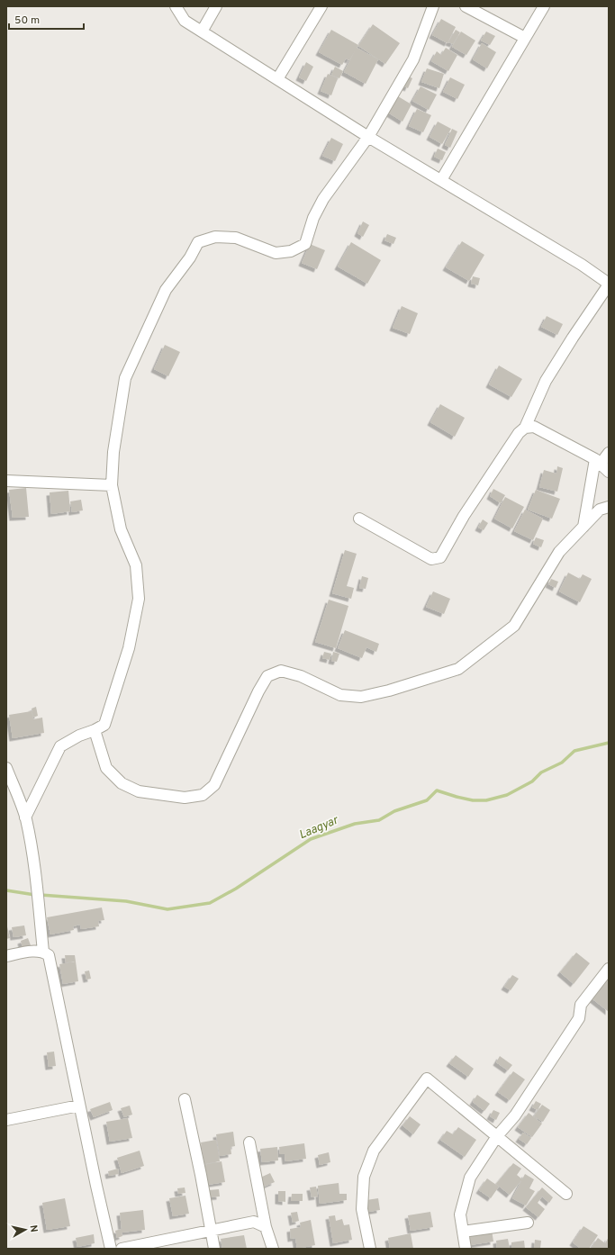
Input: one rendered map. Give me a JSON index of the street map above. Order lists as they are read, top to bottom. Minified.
{"water":["Laagyar"],"scale_bar":"50 m","north":"right"}
